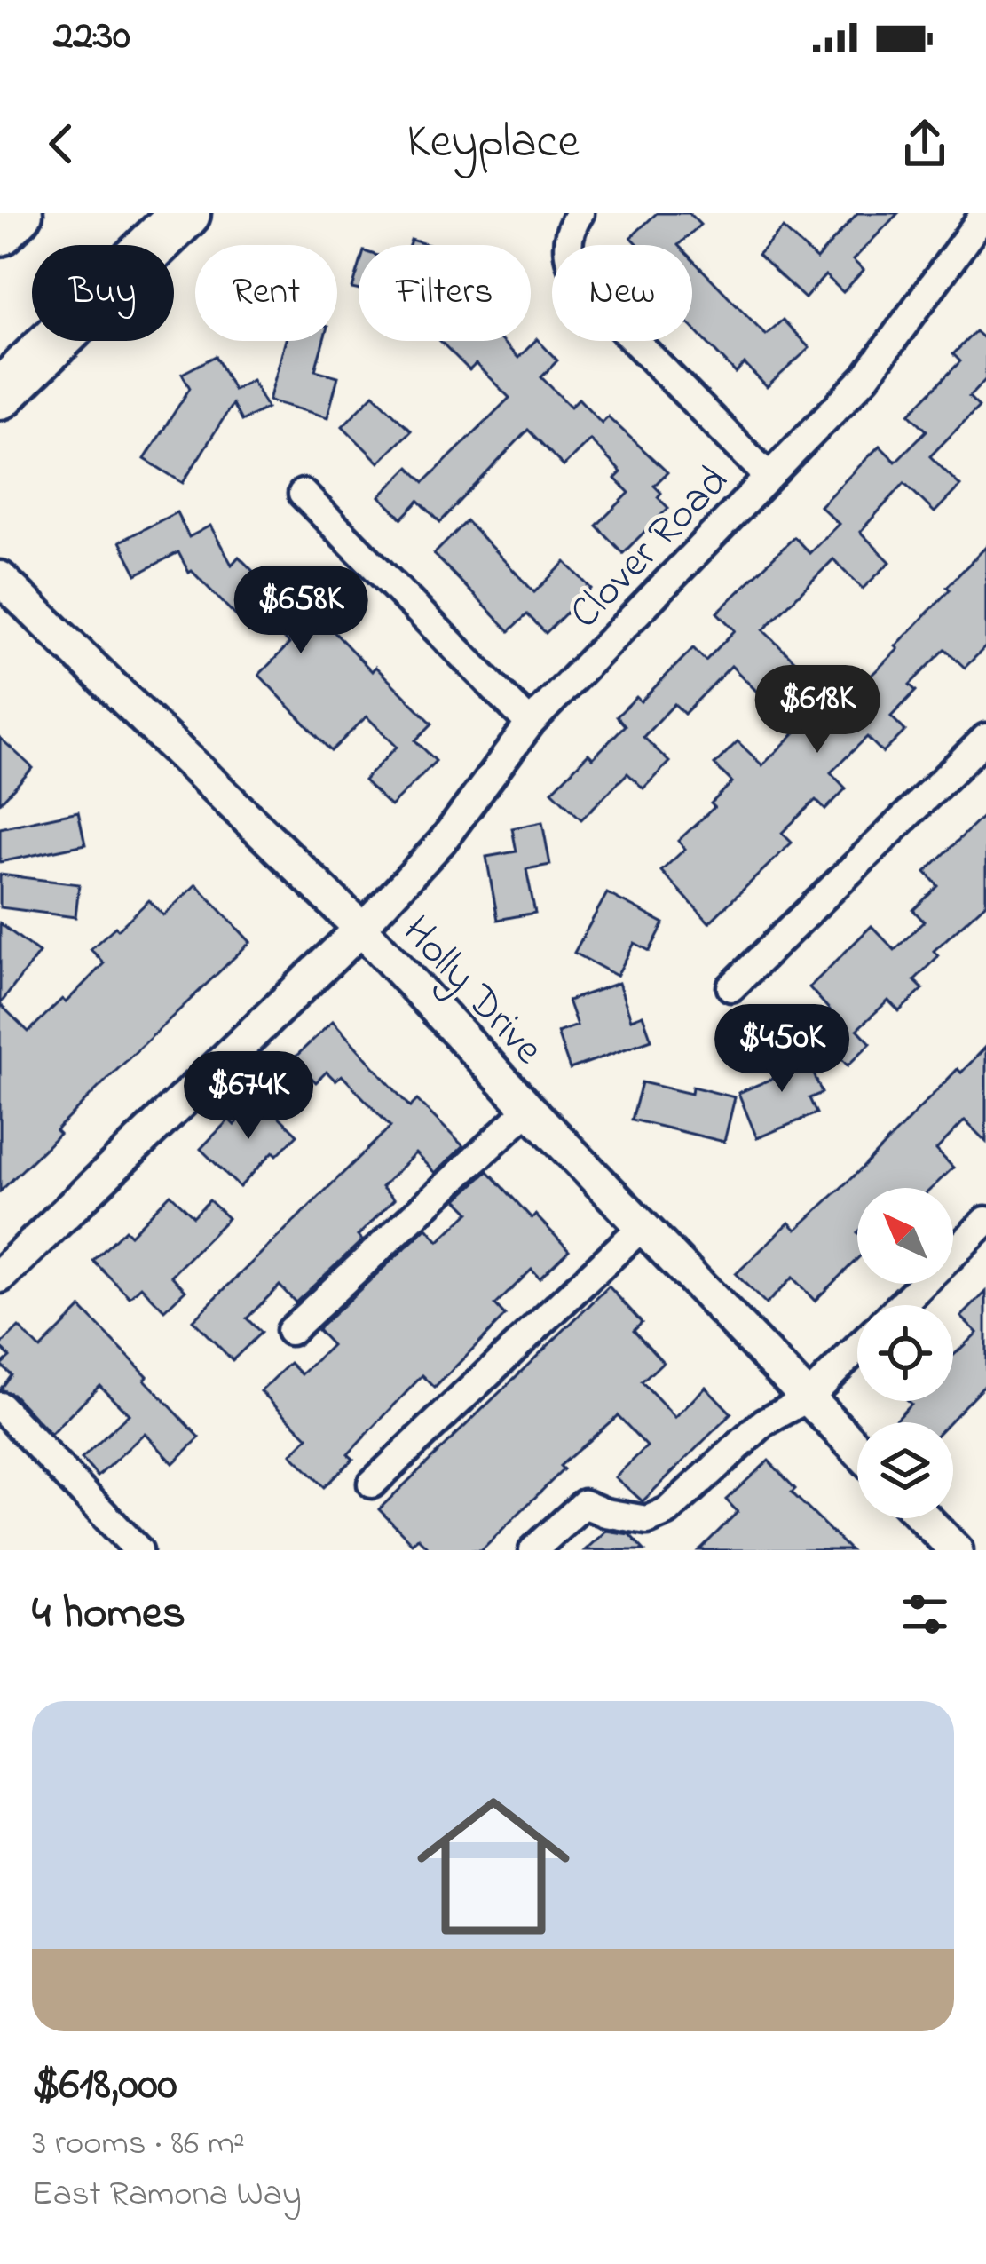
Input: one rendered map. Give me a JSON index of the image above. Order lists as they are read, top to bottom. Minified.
{"streets":{"street":["Clover Road","Holly Drive"]},"crossings":[["Clover Road","Holly Drive"]],"north":"top left","page":{"status":"22:30","header":"Keyplace","chip":["Buy","Rent","Filters","New"],"price":["$658K","$618K","$450K","$674K"],"heading":"4 homes","list":[{"name":"$618,000","note":"3 rooms · 86 m² · East Ramona Way"}]}}
